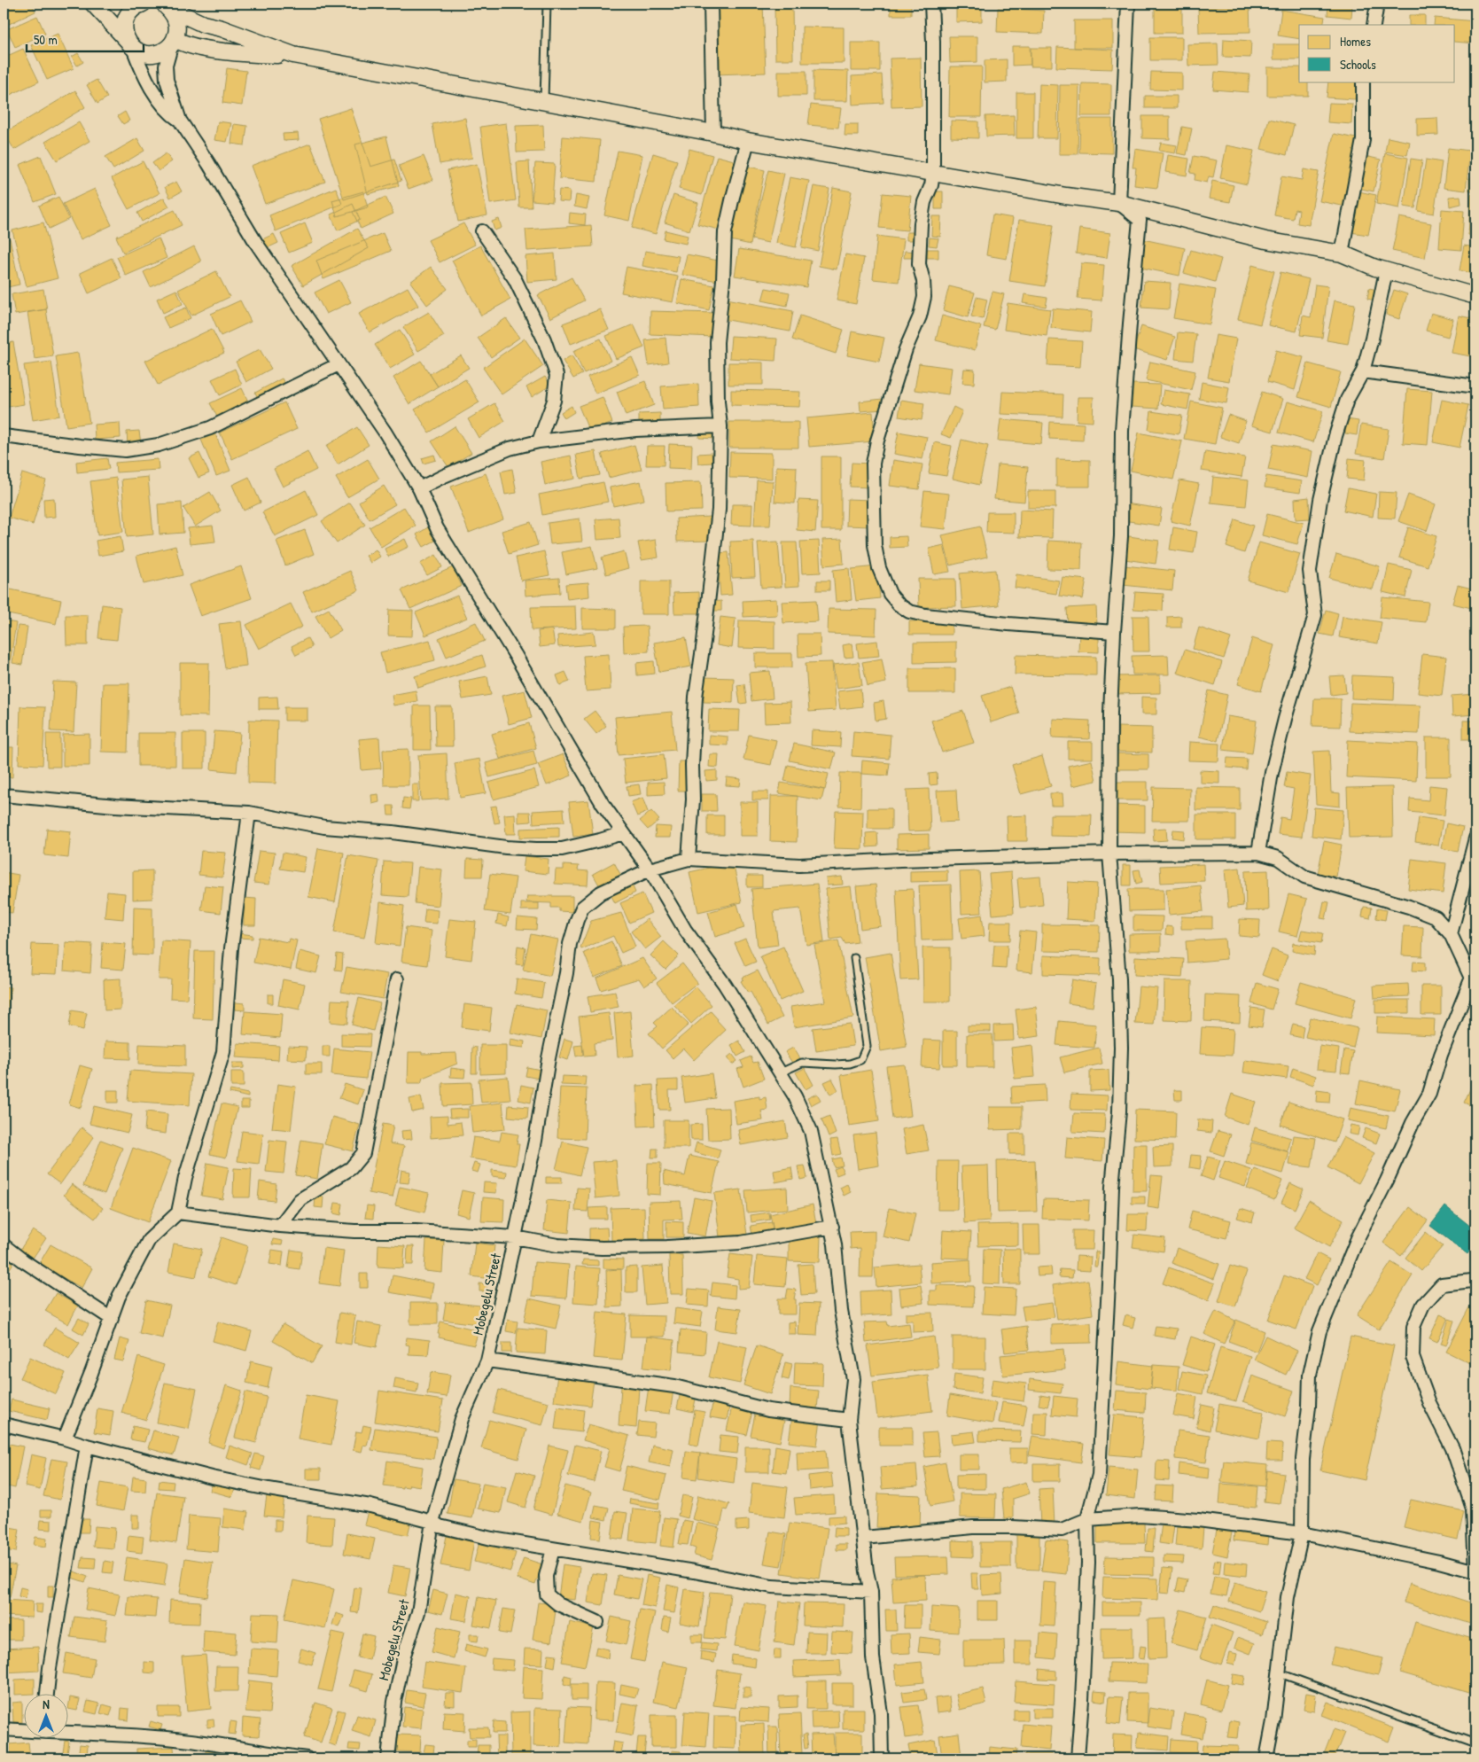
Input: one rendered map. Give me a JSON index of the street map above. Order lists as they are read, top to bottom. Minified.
{"streets":{"street":["Mobegelu Street"]},"legend":["Homes","Schools"],"scale_bar":"50 m","north":"top"}
